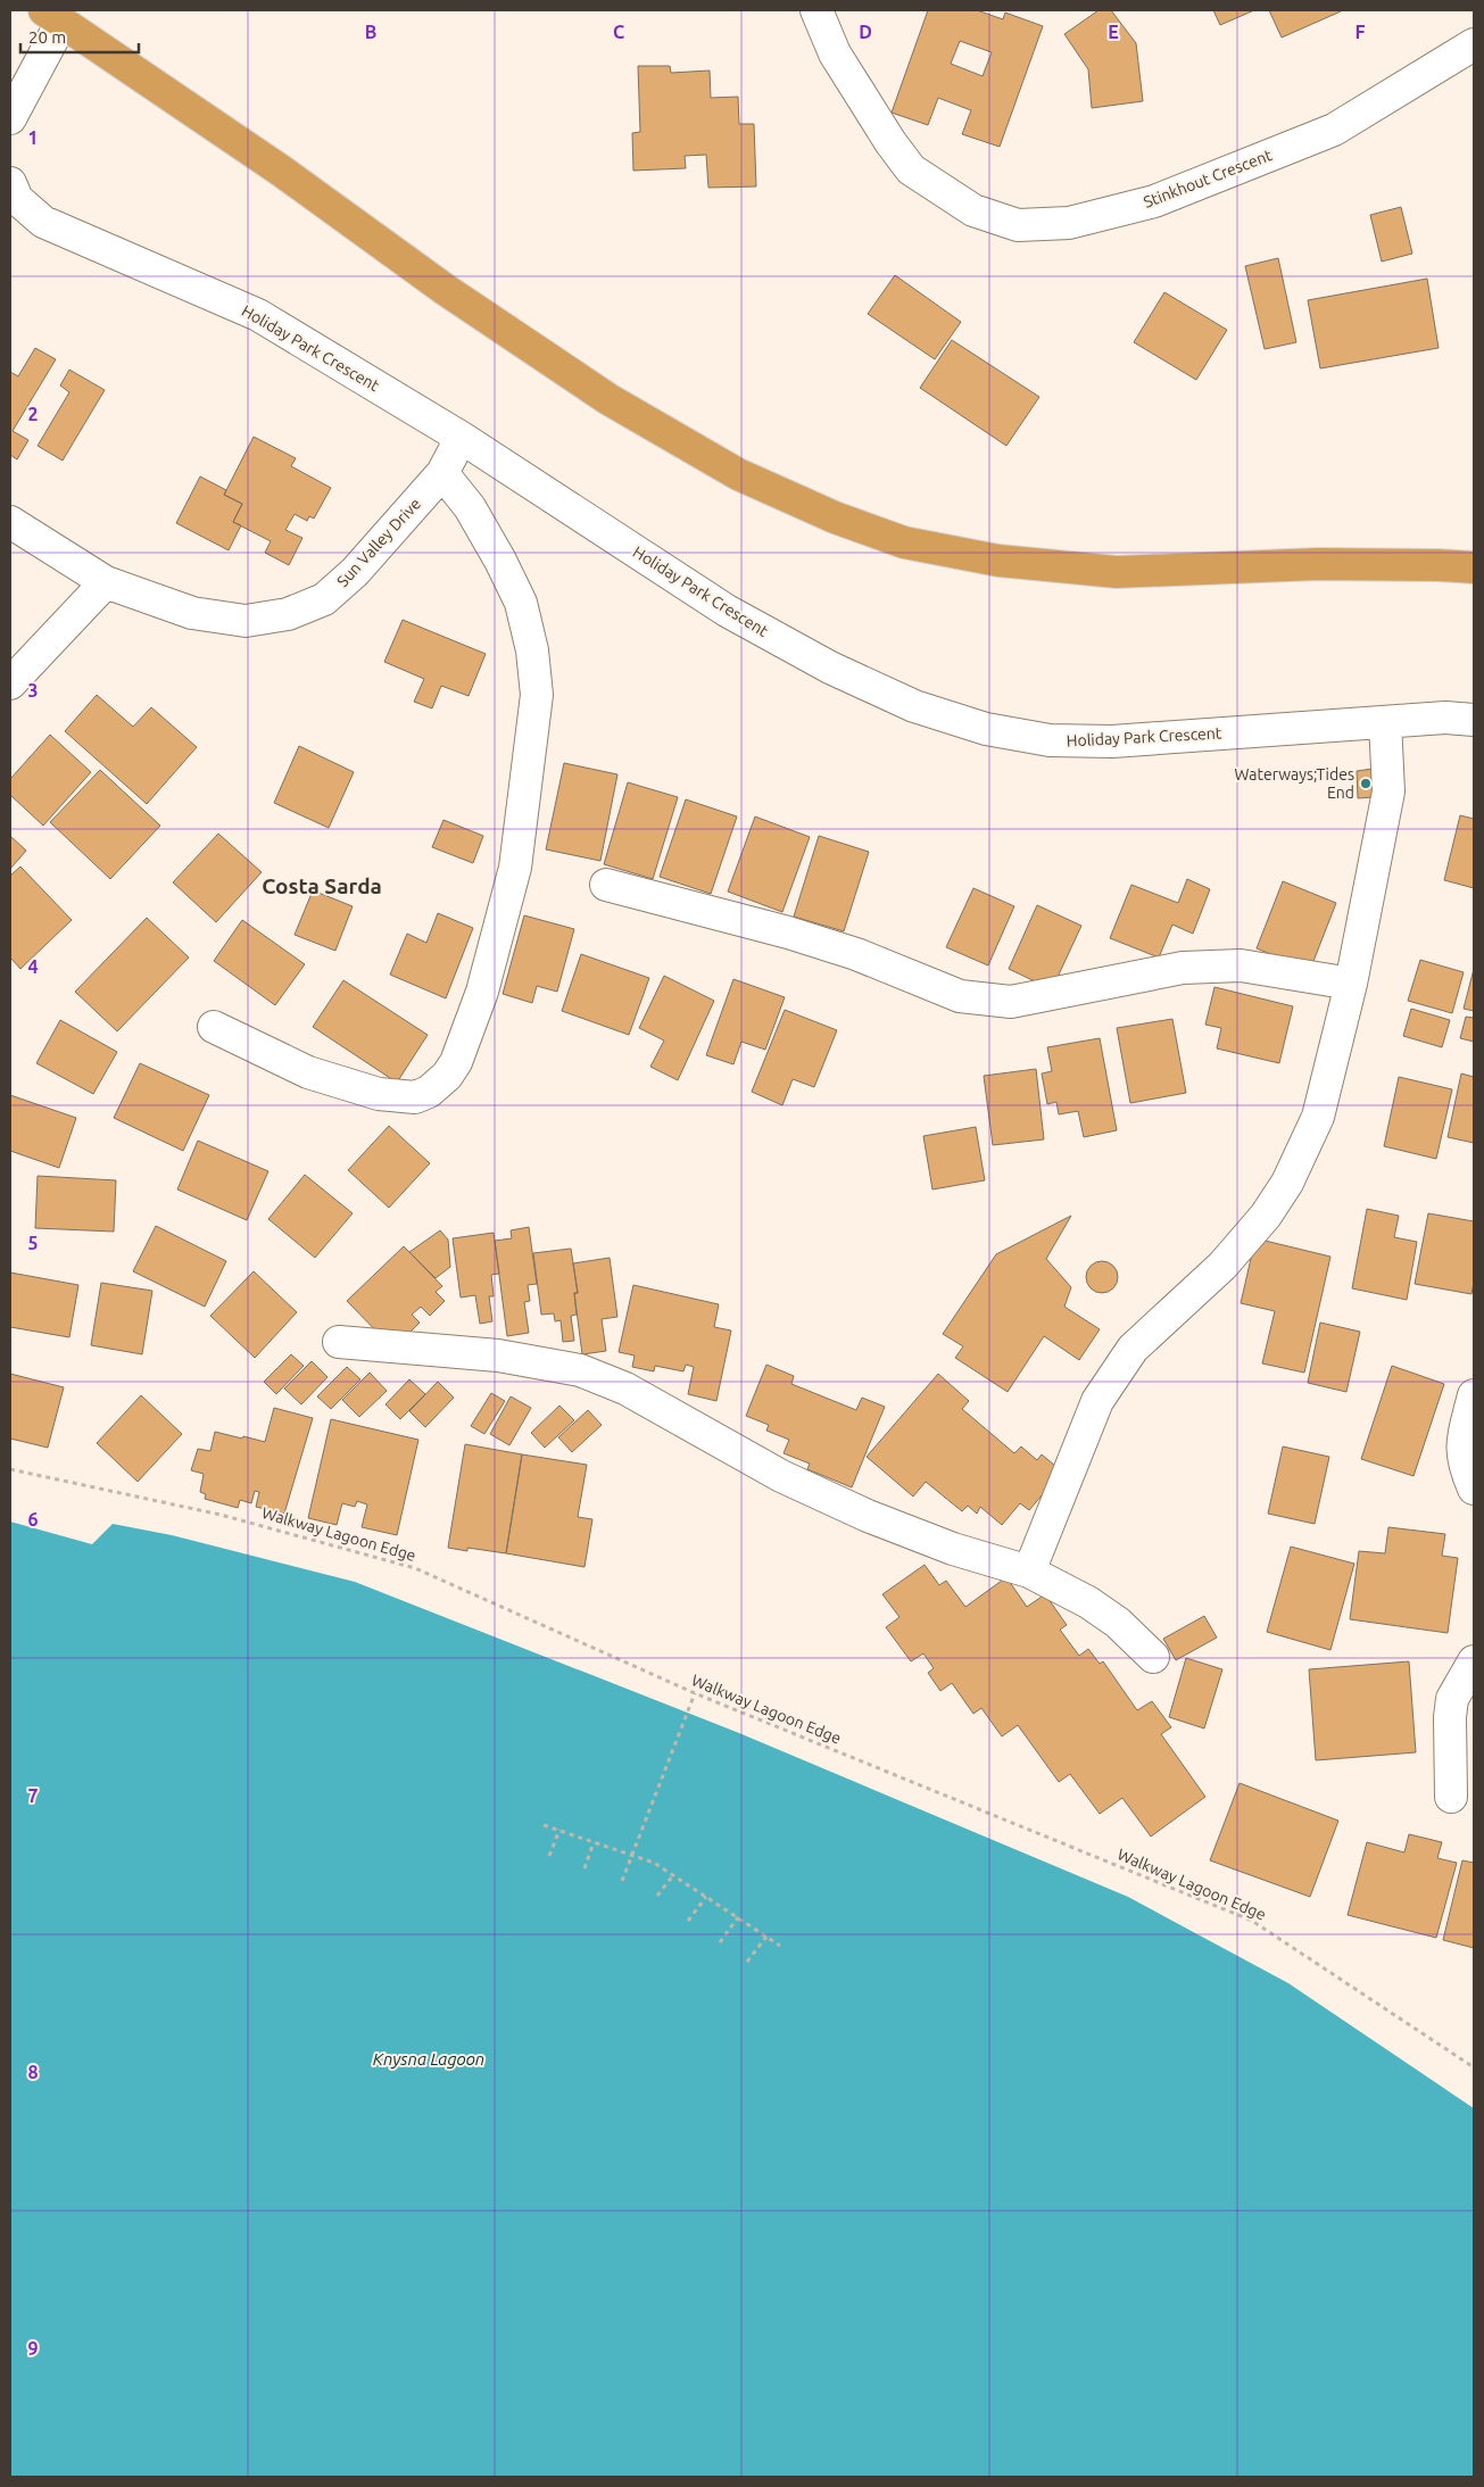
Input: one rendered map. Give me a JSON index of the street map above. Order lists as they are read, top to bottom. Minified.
{"streets":{"street":["Stinkhout Crescent","Holiday Park Crescent","Sun Valley Drive"],"path":["Walkway Lagoon Edge"]},"crossings":[["Holiday Park Crescent","Sun Valley Drive"]],"districts":["Costa Sarda"],"water":["Knysna Lagoon"],"places":["Waterways;Tides End"],"scale_bar":"20 m","grid":{"columns":["B","C","D","E","F"],"rows":["1","2","3","4","5","6","7","8","9"]}}
